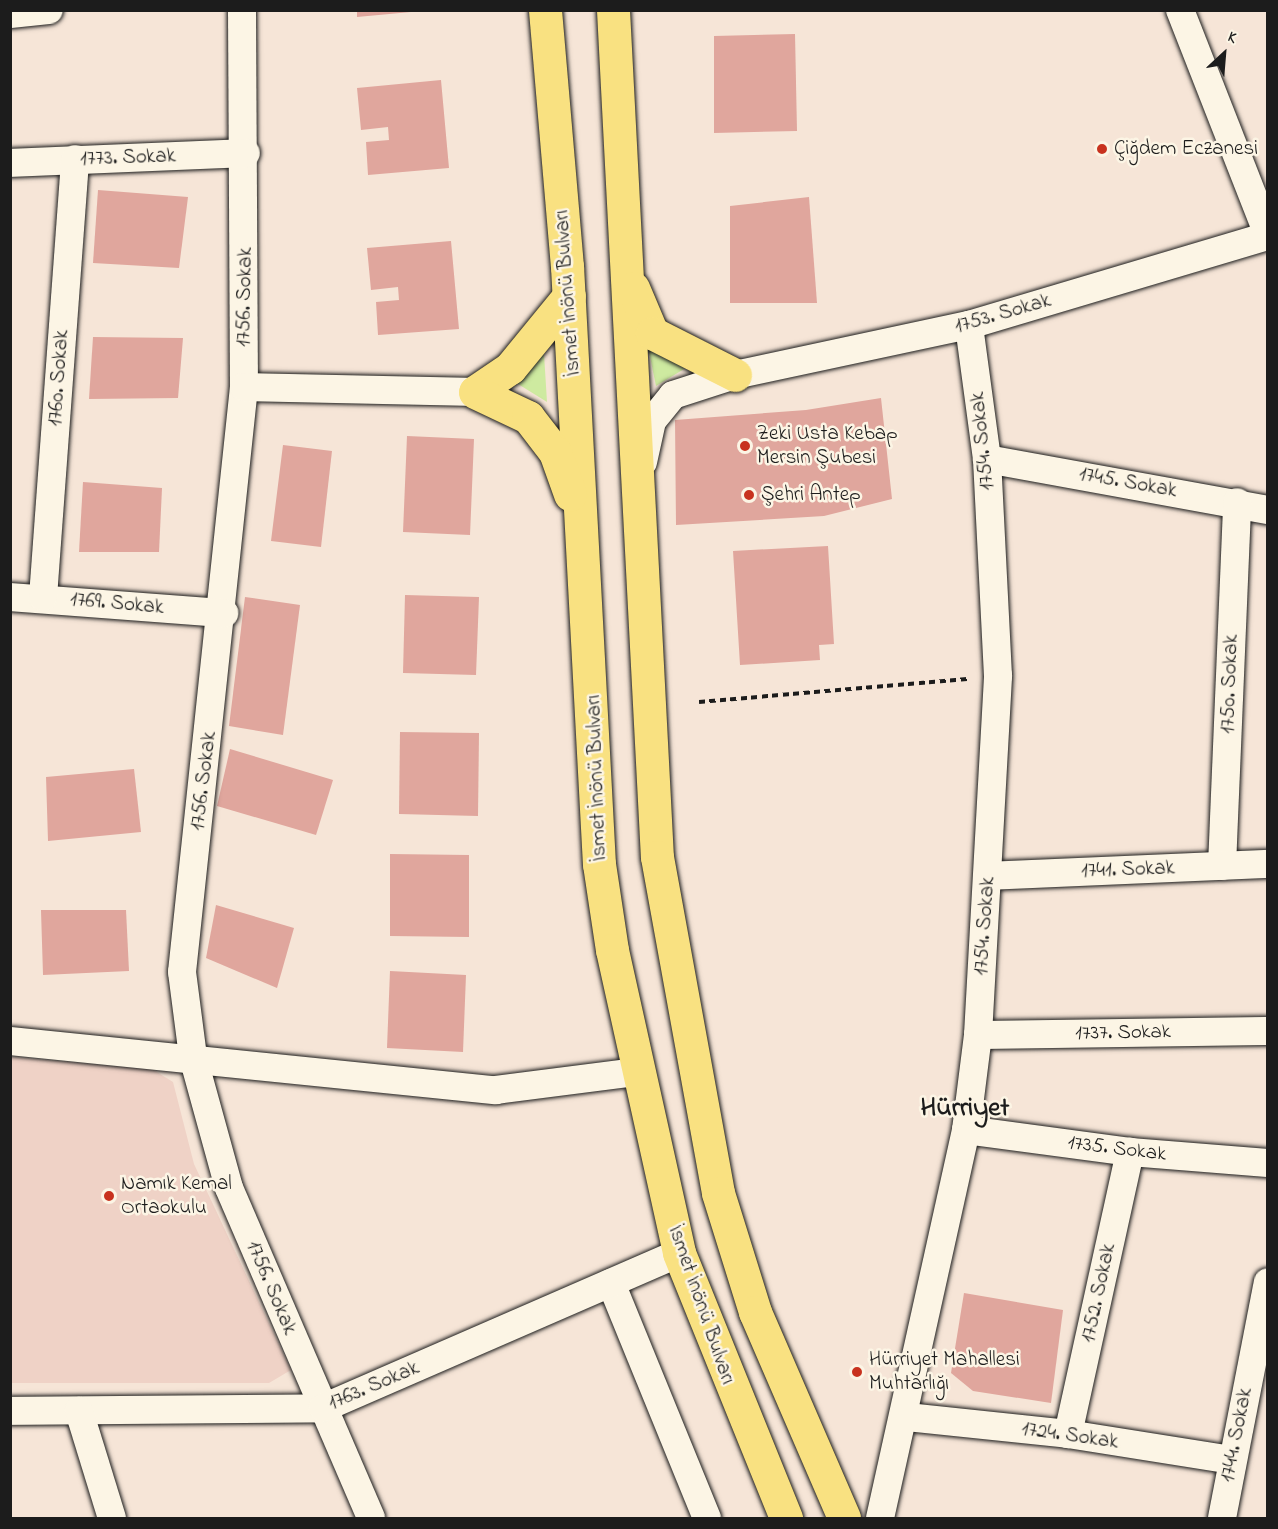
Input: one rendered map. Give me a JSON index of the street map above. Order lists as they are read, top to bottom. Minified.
{"streets":{"main road":["İsmet İnönü Bulvarı"],"street":["1773. Sokak","1756. Sokak","1753. Sokak","1760. Sokak","1754. Sokak","1745. Sokak","1769. Sokak","1750. Sokak","1741. Sokak","1737. Sokak","1735. Sokak","1752. Sokak","1763. Sokak","1744. Sokak","1724. Sokak"]},"crossings":[["1773. Sokak","1756. Sokak"],["1773. Sokak","1760. Sokak"],["İsmet İnönü Bulvarı","1763. Sokak"],["1756. Sokak","1769. Sokak"],["1756. Sokak","1763. Sokak"],["1753. Sokak","1754. Sokak"],["1760. Sokak","1769. Sokak"],["1754. Sokak","1745. Sokak"],["1754. Sokak","1741. Sokak"],["1754. Sokak","1737. Sokak"],["1754. Sokak","1735. Sokak"],["1754. Sokak","1724. Sokak"],["1745. Sokak","1750. Sokak"],["1750. Sokak","1741. Sokak"],["1735. Sokak","1752. Sokak"],["1752. Sokak","1724. Sokak"],["1744. Sokak","1724. Sokak"]],"districts":["Hürriyet"],"places":["Çiğdem Eczanesi","Zeki Usta Kebap Mersin Şubesi","Şehri Antep","Namık Kemal Ortaokulu","Hürriyet Mahallesi Muhtarlığı"],"north":"top right"}
